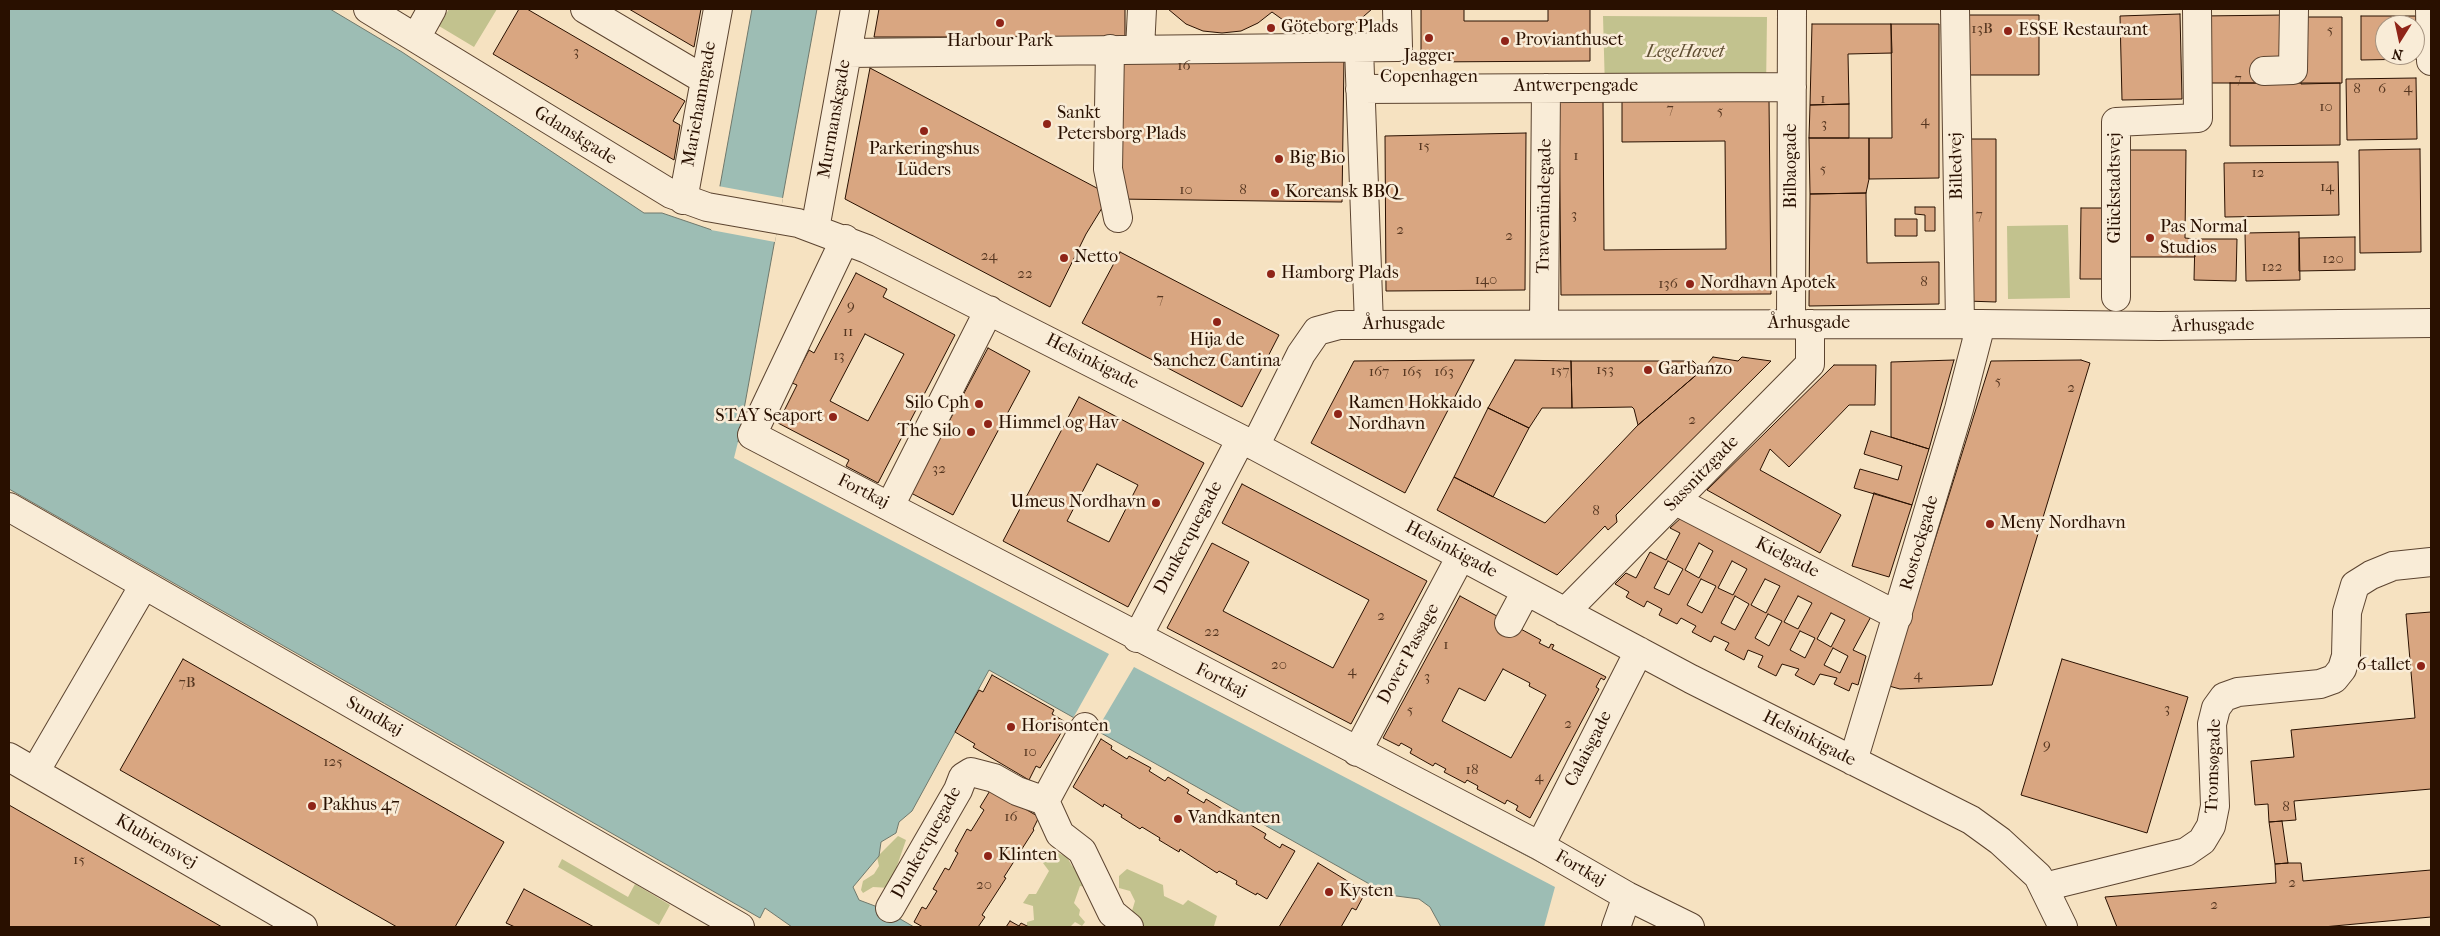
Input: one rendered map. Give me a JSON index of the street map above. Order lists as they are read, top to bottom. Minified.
{"streets":{"street":["Antwerpengade","Mariehamngade","Murmanskgade","Gdanskgade","Bilbaogade","Billedvej","Glückstadtsvej","Travemündegade","Århusgade","Helsinkigade","Sassnitzgade","Fortkaj","Dunkerquegade","Rostockgade","Kielgade","Dover Passage","Sundkaj","Calaisgade","Tromsøgade","Klubiensvej"]},"crossings":[["Antwerpengade","Bilbaogade"],["Antwerpengade","Travemündegade"],["Mariehamngade","Gdanskgade"],["Murmanskgade","Gdanskgade"],["Murmanskgade","Helsinkigade"],["Gdanskgade","Helsinkigade"],["Bilbaogade","Århusgade"],["Bilbaogade","Sassnitzgade"],["Billedvej","Århusgade"],["Billedvej","Rostockgade"],["Travemündegade","Århusgade"],["Århusgade","Helsinkigade"],["Århusgade","Sassnitzgade"],["Århusgade","Dunkerquegade"],["Århusgade","Rostockgade"],["Helsinkigade","Sassnitzgade"],["Helsinkigade","Fortkaj"],["Helsinkigade","Dunkerquegade"],["Helsinkigade","Rostockgade"],["Helsinkigade","Dover Passage"],["Helsinkigade","Calaisgade"],["Helsinkigade","Tromsøgade"],["Sassnitzgade","Kielgade"],["Fortkaj","Dunkerquegade"],["Fortkaj","Dover Passage"],["Fortkaj","Calaisgade"],["Rostockgade","Kielgade"]],"parks":["LegeHavet"],"places":["Harbour Park","Göteborg Plads","ESSE Restaurant","Jagger Copenhagen","Provianthuset","Sankt Petersborg Plads","Parkeringshus Lüders","Big Bio","Koreansk BBQ","Pas Normal Studios","Netto","Hamborg Plads","Nordhavn Apotek","Hija de Sanchez Cantina","Garbanzo","Silo Cph","Ramen Hokkaido Nordhavn","STAY Seaport","Himmel og Hav","The Silo","Umeus Nordhavn","Meny Nordhavn","6-tallet","Horisonten","Pakhus 47","Vandkanten","Klinten","Kysten"],"house_numbers":["13B","5","3","16","7","4","8","6","1","10","7","5","4","3","15","1","5","12","14","10","8","3","7","2","2","24","120","122","22","140","8","136","7","9","11","13","153","157","167","165","163","5","2","2","32","8","2","22","1","20","4","4","3","7B","3","5","2","9","10","125","18","4","8","16","15","2","20","2"],"north":"bottom"}
